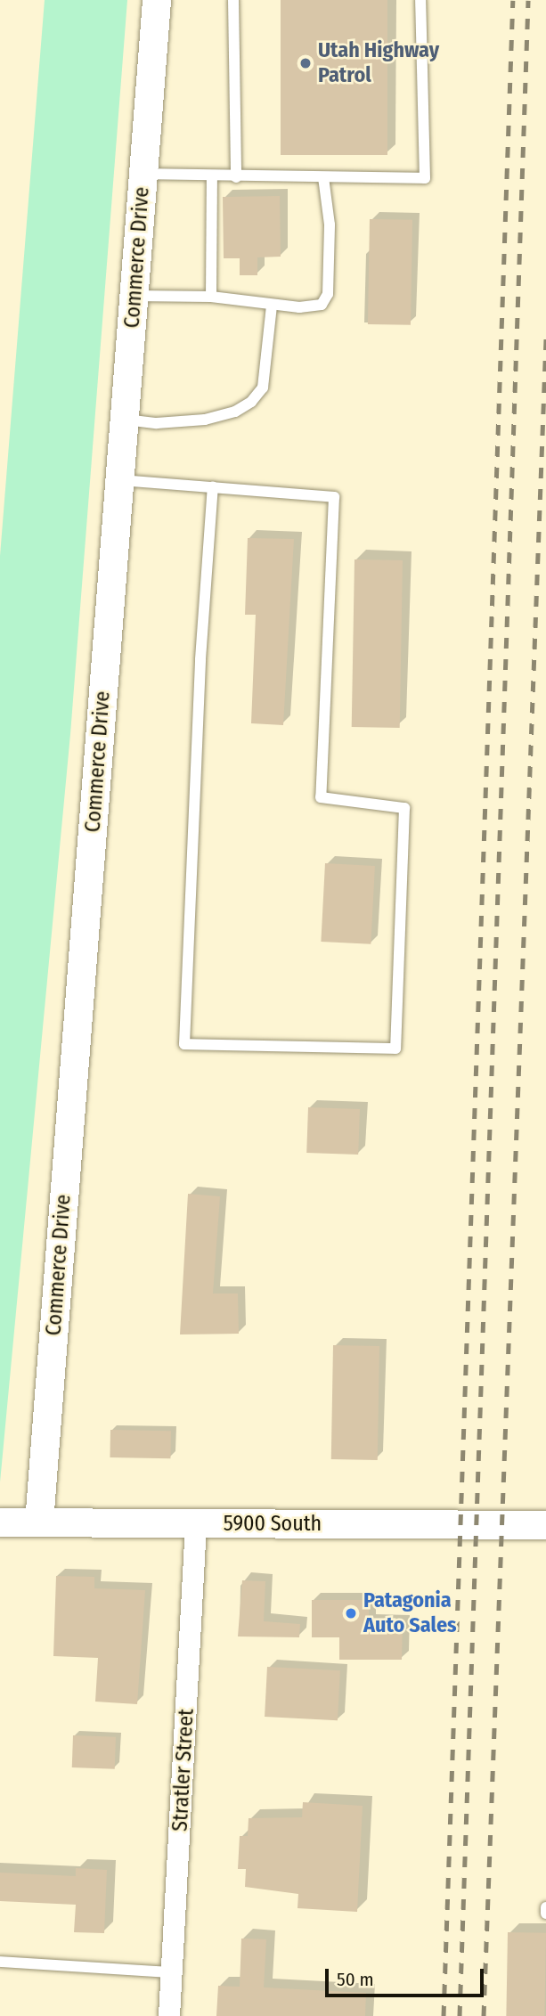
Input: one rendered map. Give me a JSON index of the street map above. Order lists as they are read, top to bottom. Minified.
{"streets":{"street":["Commerce Drive","5900 South","Stratler Street"]},"crossings":[["Commerce Drive","5900 South"],["5900 South","Stratler Street"]],"places":["Utah Highway Patrol","Patagonia Auto Sales"],"scale_bar":"50 m"}
